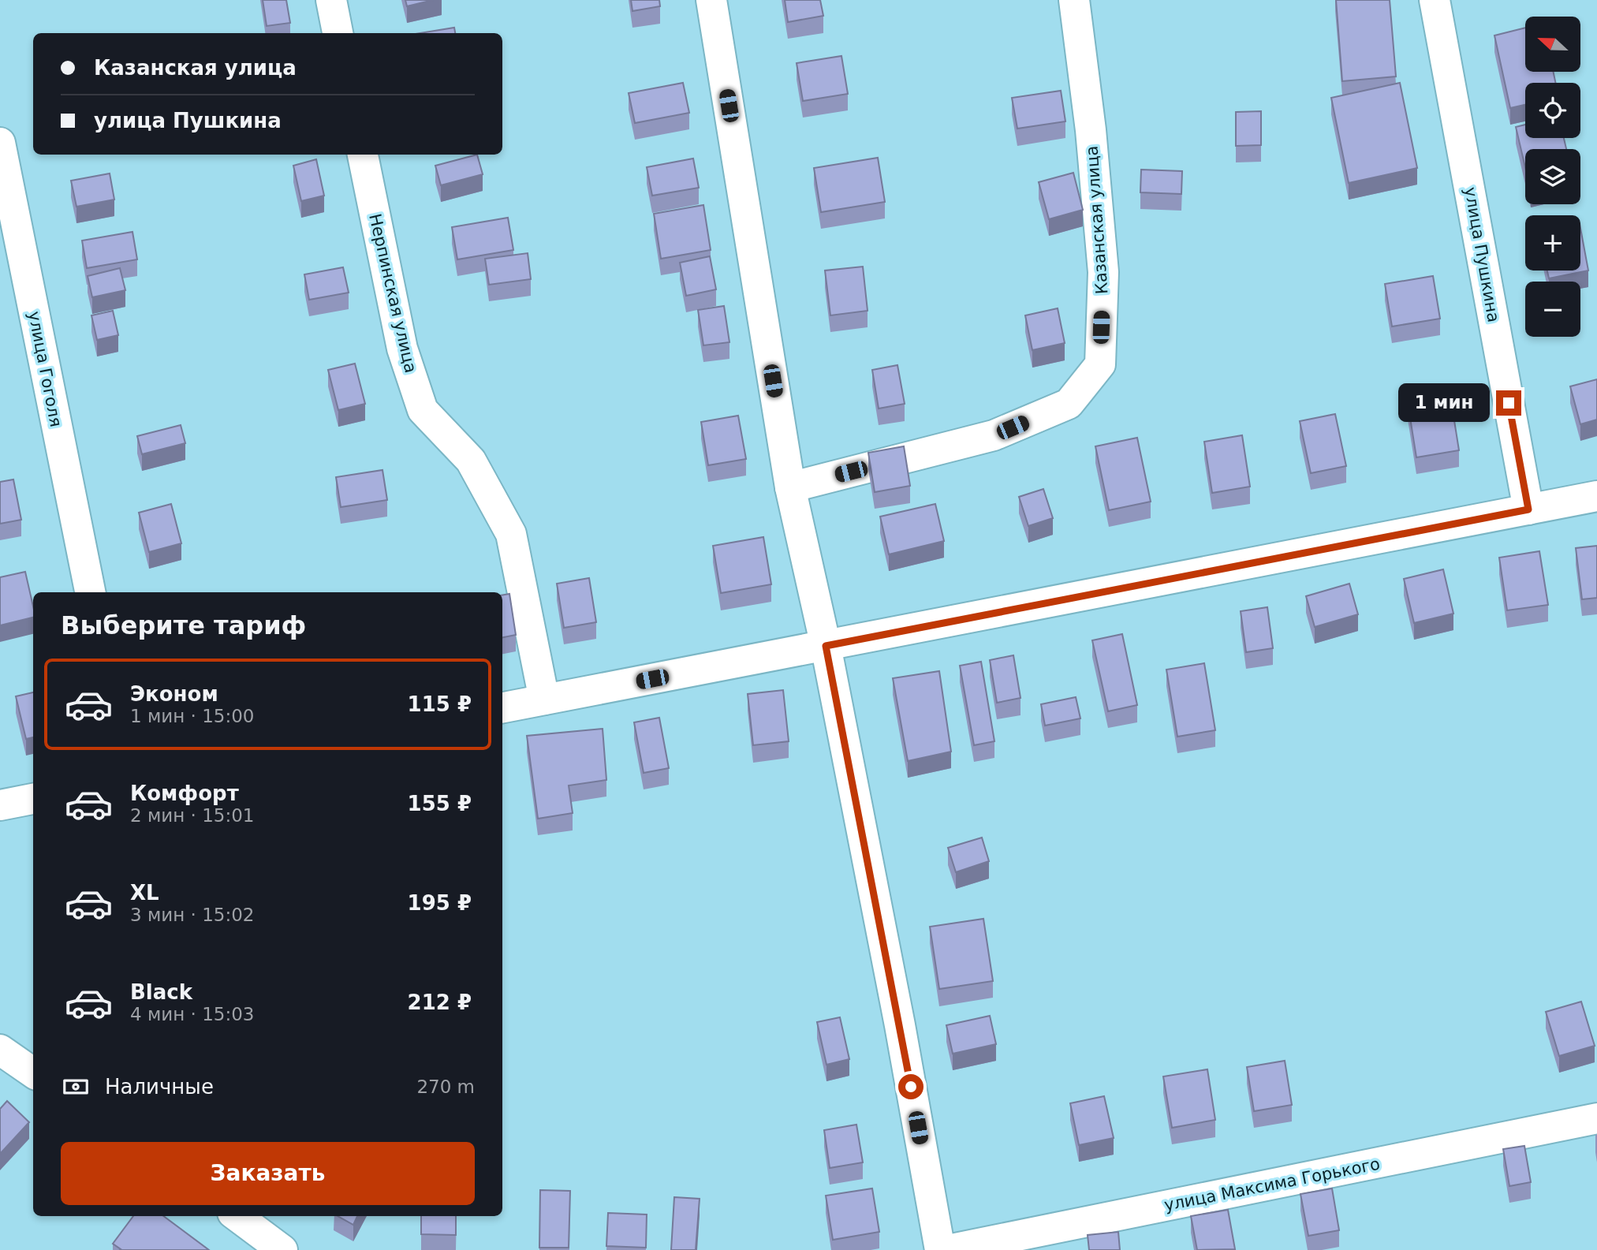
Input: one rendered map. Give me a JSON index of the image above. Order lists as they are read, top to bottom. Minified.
{"streets":{"street":["Казанская улица","улица Пушкина","Нерпинская улица","улица Гоголя","улица Максима Горького"]},"north":"left","page":{"map_buttons":["+","−"],"banner":["Казанская улица","улица Пушкина"],"bubble":"1 мин","heading":"Выберите тариф","list":[{"name":"Эконом","note":"1 мин · 15:00","value":"115 ₽"},{"name":"Комфорт","note":"2 мин · 15:01","value":"155 ₽"},{"name":"XL","note":"3 мин · 15:02","value":"195 ₽"},{"name":"Black","note":"4 мин · 15:03","value":"212 ₽"}],"pay":["Наличные","270 m"],"buttons":"Заказать"}}
